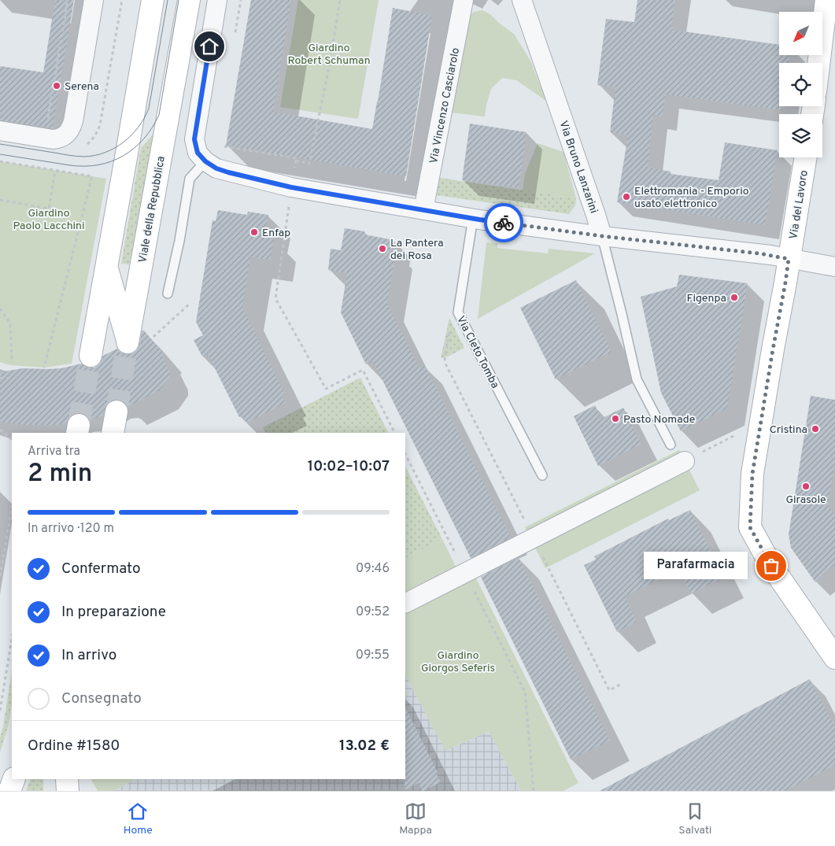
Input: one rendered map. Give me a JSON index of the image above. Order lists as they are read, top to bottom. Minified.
{"streets":{"main road":["Via del Lavoro","Viale della Repubblica"],"street":["Via Vincenzo Casciarolo","Via Bruno Lanzarini"],"lane":["Via Cleto Tomba"]},"parks":["Giardino Robert Schuman","Giardino Paolo Lacchini","Giardino Giorgos Seferis"],"places":["Serena","Elettromania - Emporio usato elettronico","Enfap","La Pantera dei Rosa","Figenpa","Pasto Nomade","Cristina","Girasole","Parafarmacia"],"north":"bottom left","page":{"heading":["2 min","Arriva tra","10:02–10:07"],"panel":["Ordine #1580","13.02 €"],"bar":"In arrivo · 120 m","list":[["Confermato","09:46"],["In preparazione","09:52"],["In arrivo","09:55"],"Consegnato"],"bubble":"Parafarmacia","tabs":["Home","Mappa","Salvati"]}}
